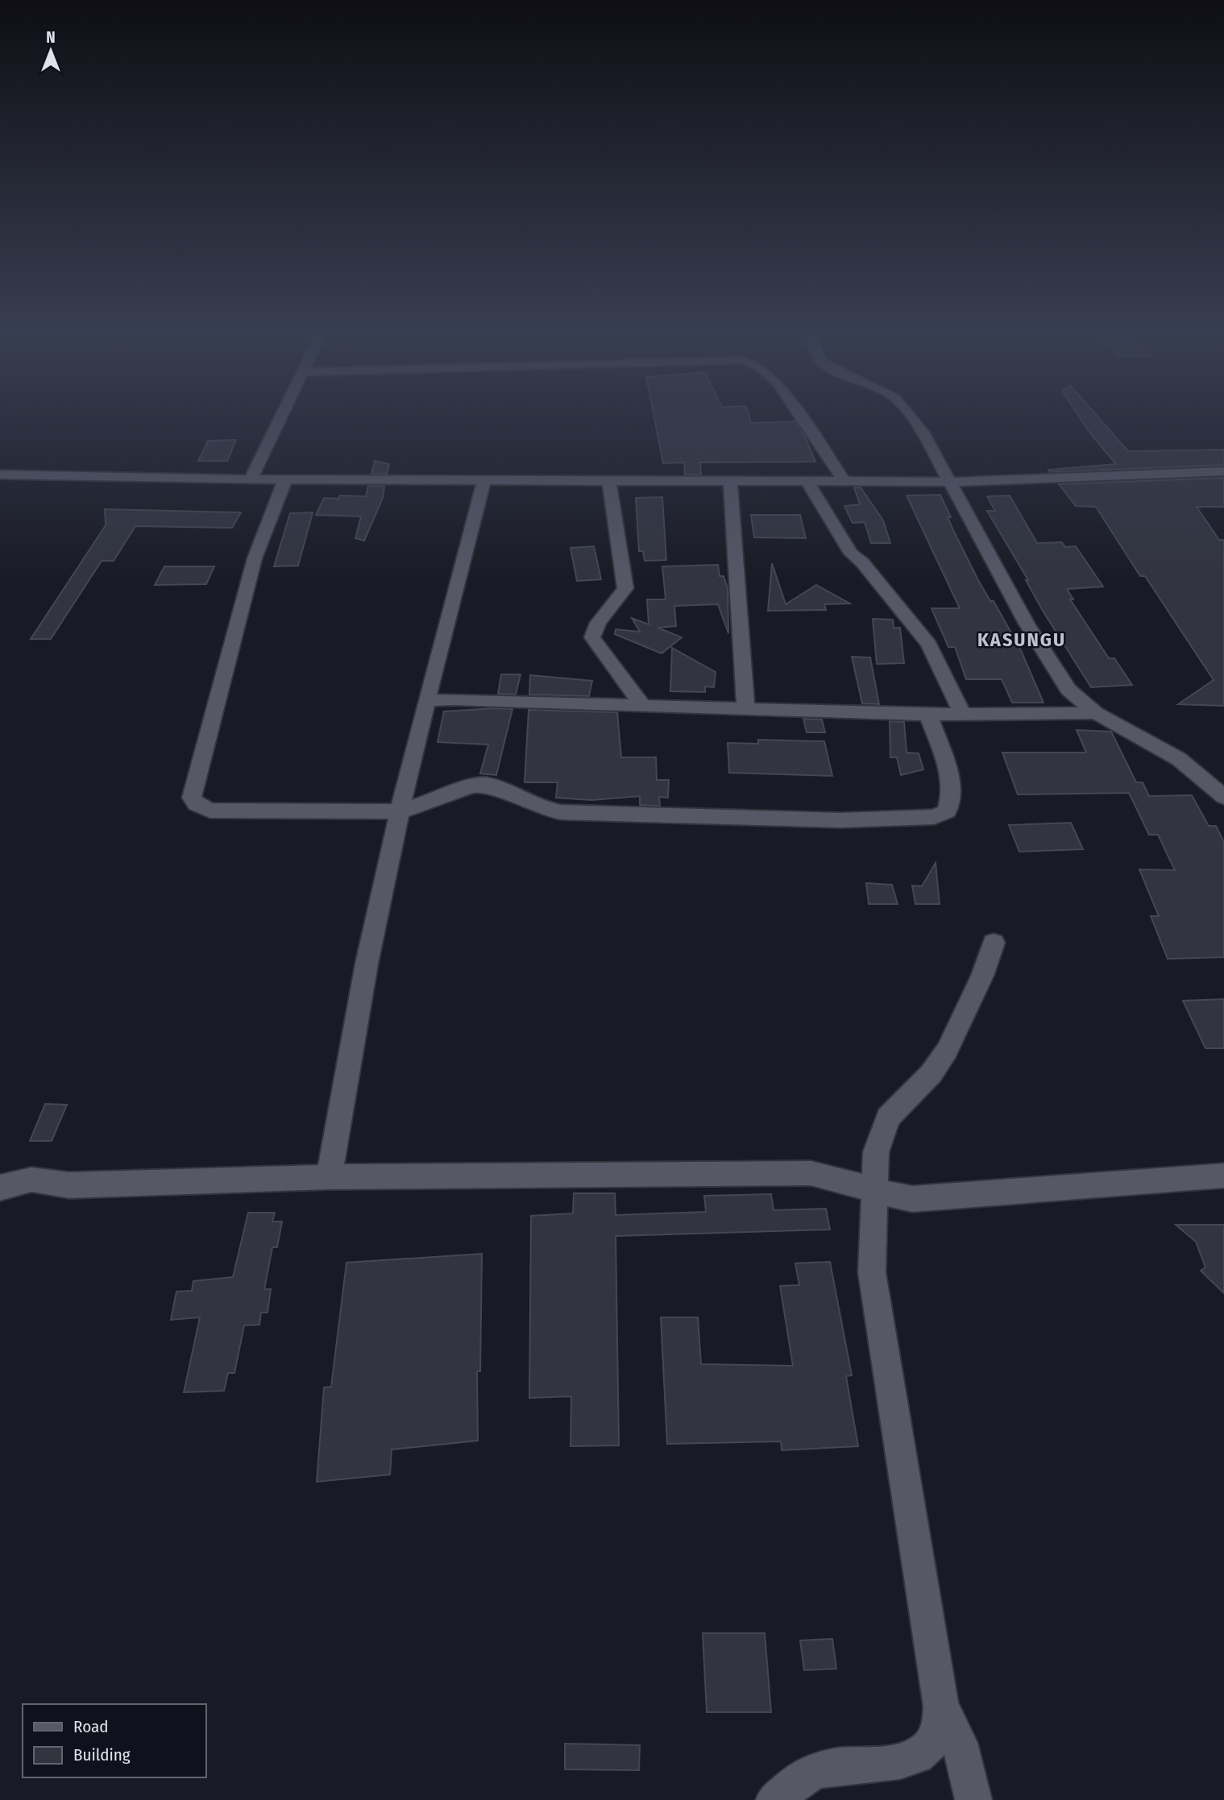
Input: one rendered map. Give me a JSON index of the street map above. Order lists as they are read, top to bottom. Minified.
{"districts":["KASUNGU"],"legend":["Road","Building"],"north":"top"}
